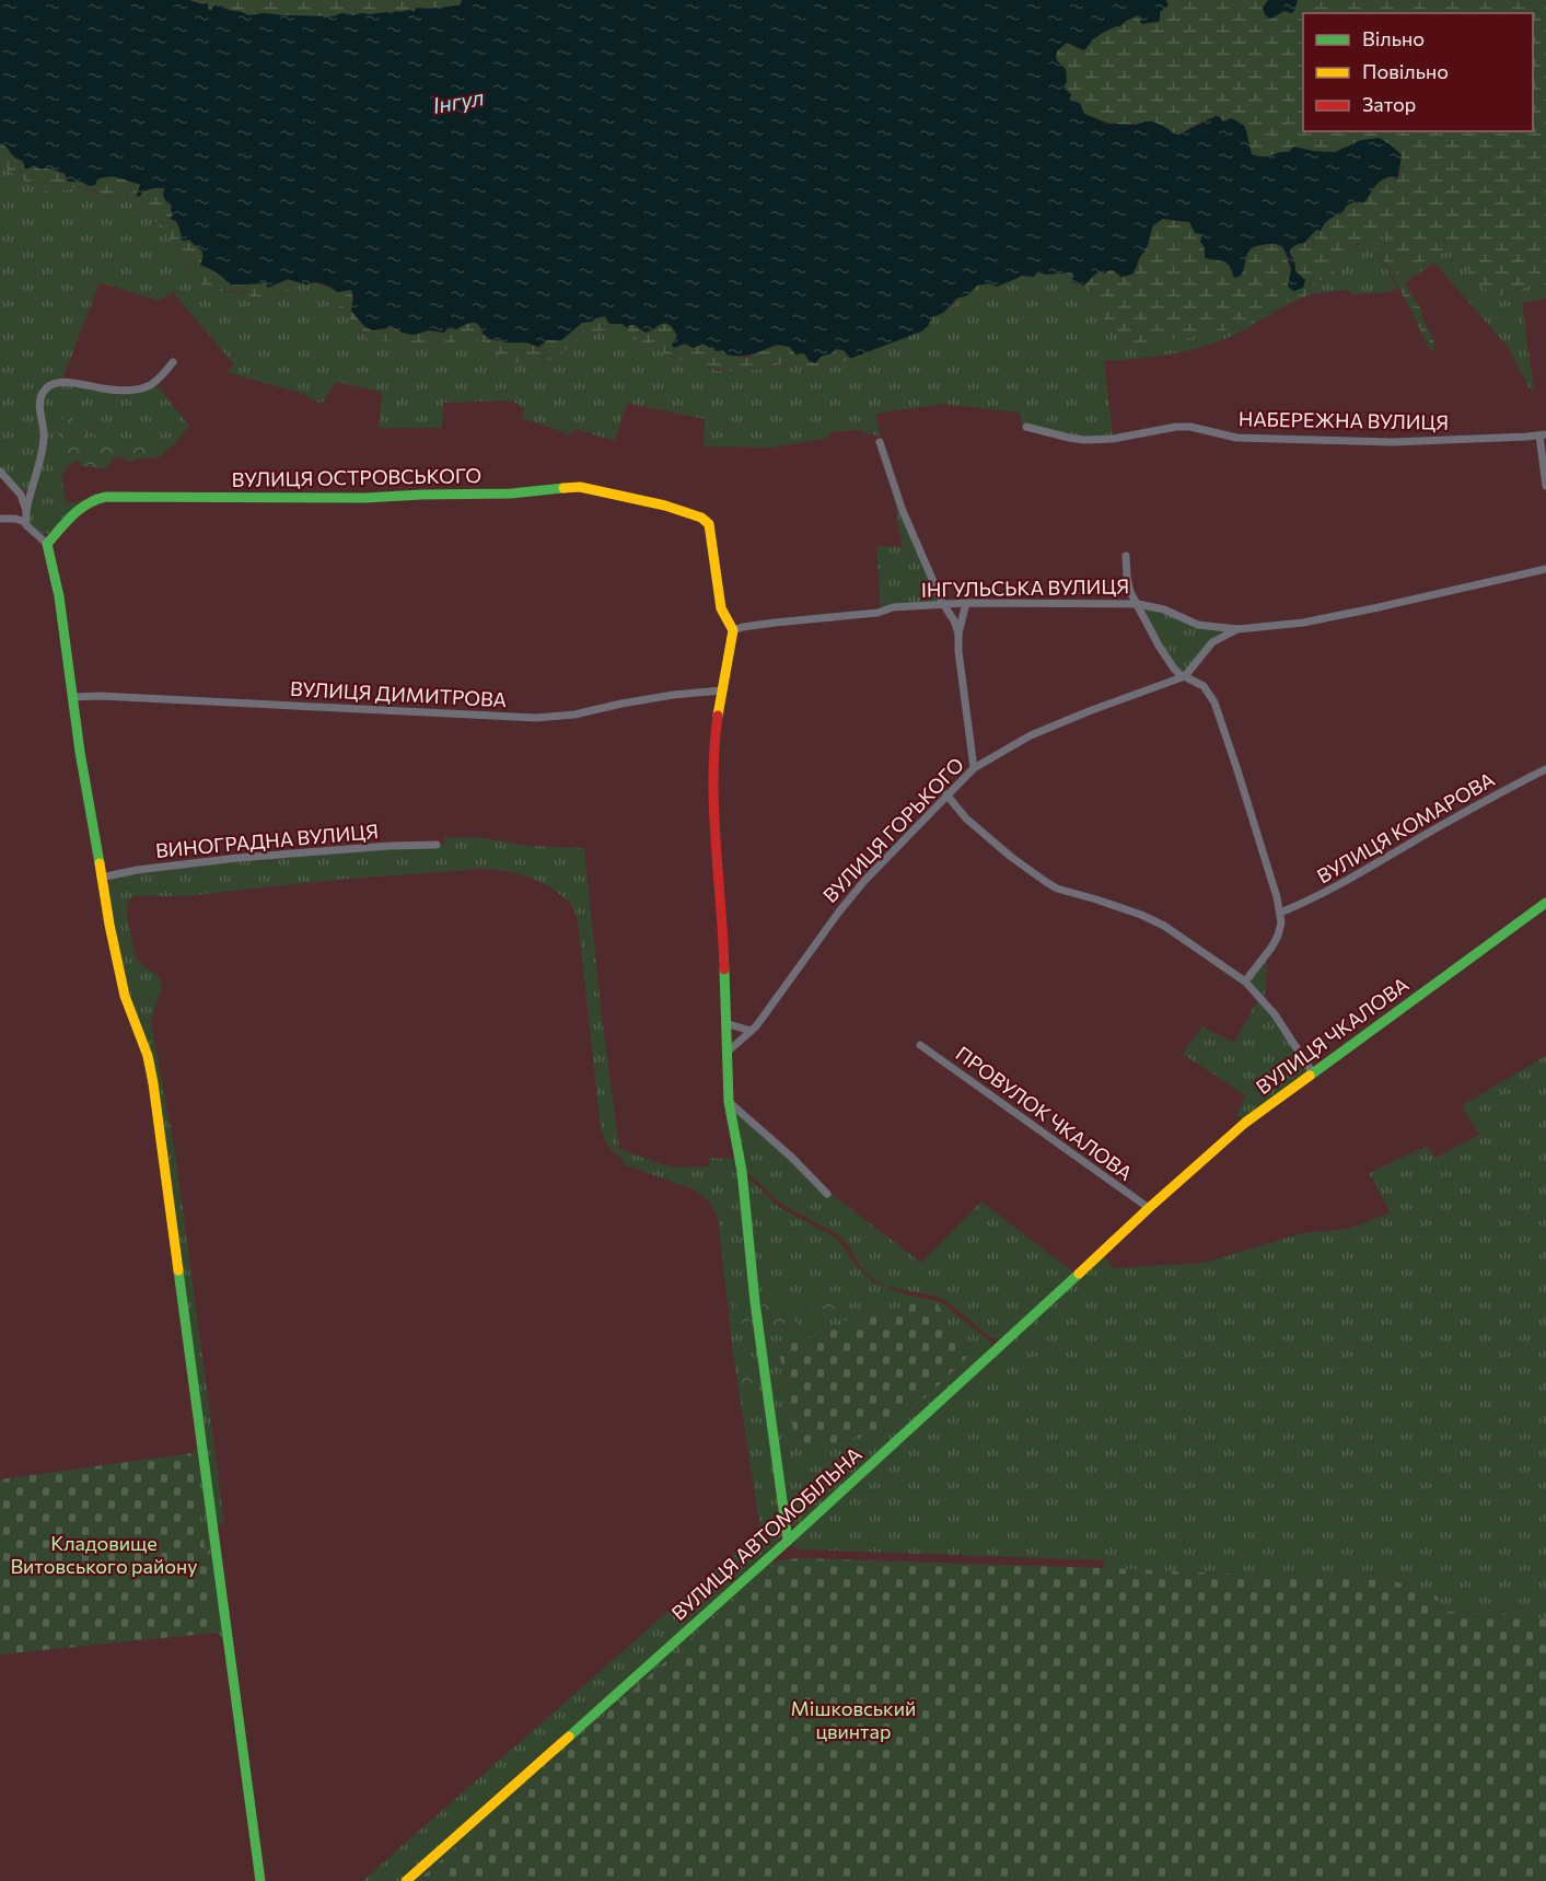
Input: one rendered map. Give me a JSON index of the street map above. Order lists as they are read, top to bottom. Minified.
{"streets":{"street":["НАБЕРЕЖНА ВУЛИЦЯ","ВУЛИЦЯ ОСТРОВСЬКОГО","ІНГУЛЬСЬКА ВУЛИЦЯ","ВУЛИЦЯ ДИМИТРОВА","ВУЛИЦЯ КОМАРОВА","ВУЛИЦЯ ГОРЬКОГО","ВИНОГРАДНА ВУЛИЦЯ","ВУЛИЦЯ ЧКАЛОВА","ПРОВУЛОК ЧКАЛОВА","ВУЛИЦЯ АВТОМОБІЛЬНА"]},"crossings":[["ВУЛИЦЯ ОСТРОВСЬКОГО","ІНГУЛЬСЬКА ВУЛИЦЯ"],["ВУЛИЦЯ ЧКАЛОВА","ПРОВУЛОК ЧКАЛОВА"],["ВУЛИЦЯ ЧКАЛОВА","ВУЛИЦЯ АВТОМОБІЛЬНА"],["ПРОВУЛОК ЧКАЛОВА","ВУЛИЦЯ АВТОМОБІЛЬНА"]],"water":["Інгул"],"parks":["Кладовище Витовського району","Мішковський цвинтар"],"legend":["Вільно","Повільно","Затор"]}
